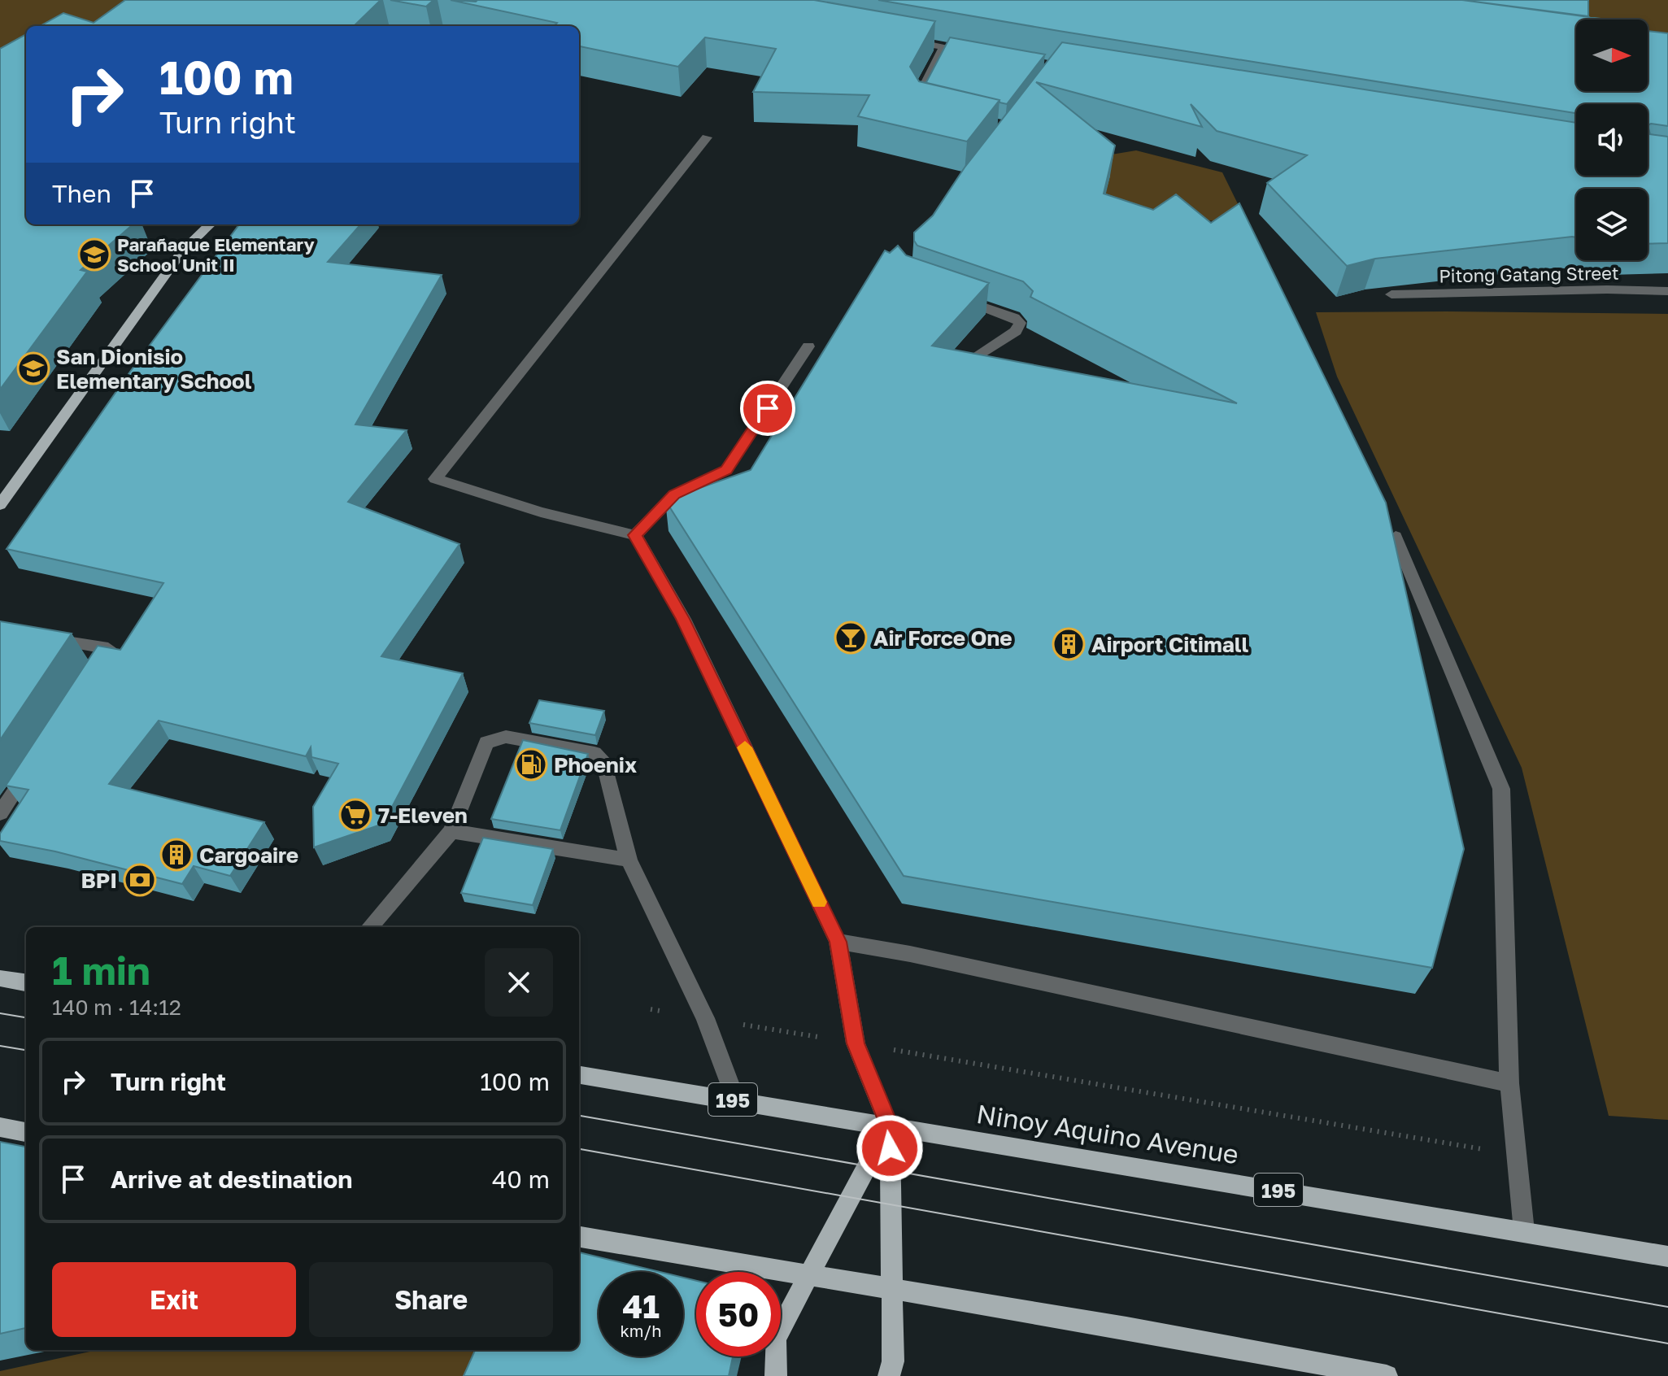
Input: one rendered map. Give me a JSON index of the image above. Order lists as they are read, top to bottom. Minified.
{"streets":{"main road":["195","Ninoy Aquino Avenue"],"street":["Pitong Gatang Street"]},"places":{"school or university":["Parañaque Elementary School Unit II","San Dionisio Elementary School"],"bar":["Air Force One"],"building":["Airport Citimall","Cargoaire"],"fuel station":["Phoenix"],"supermarket":["7-Eleven"],"bank":["BPI"]},"north":"right","page":{"turn":["100 m","Turn right"],"then":"Then","heading":["1 min","140 m · 14:12"],"list":[{"name":"Turn right","value":"100 m"},{"name":"Arrive at destination","value":"40 m"}],"buttons":["Exit","Share"],"speed":"41 km/h","limit":"50"}}
